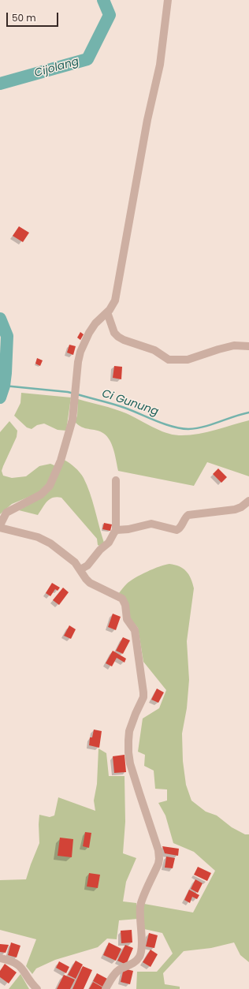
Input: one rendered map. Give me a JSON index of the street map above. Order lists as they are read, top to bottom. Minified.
{"water":["Cijolang","Ci Gunung"],"scale_bar":"50 m"}
